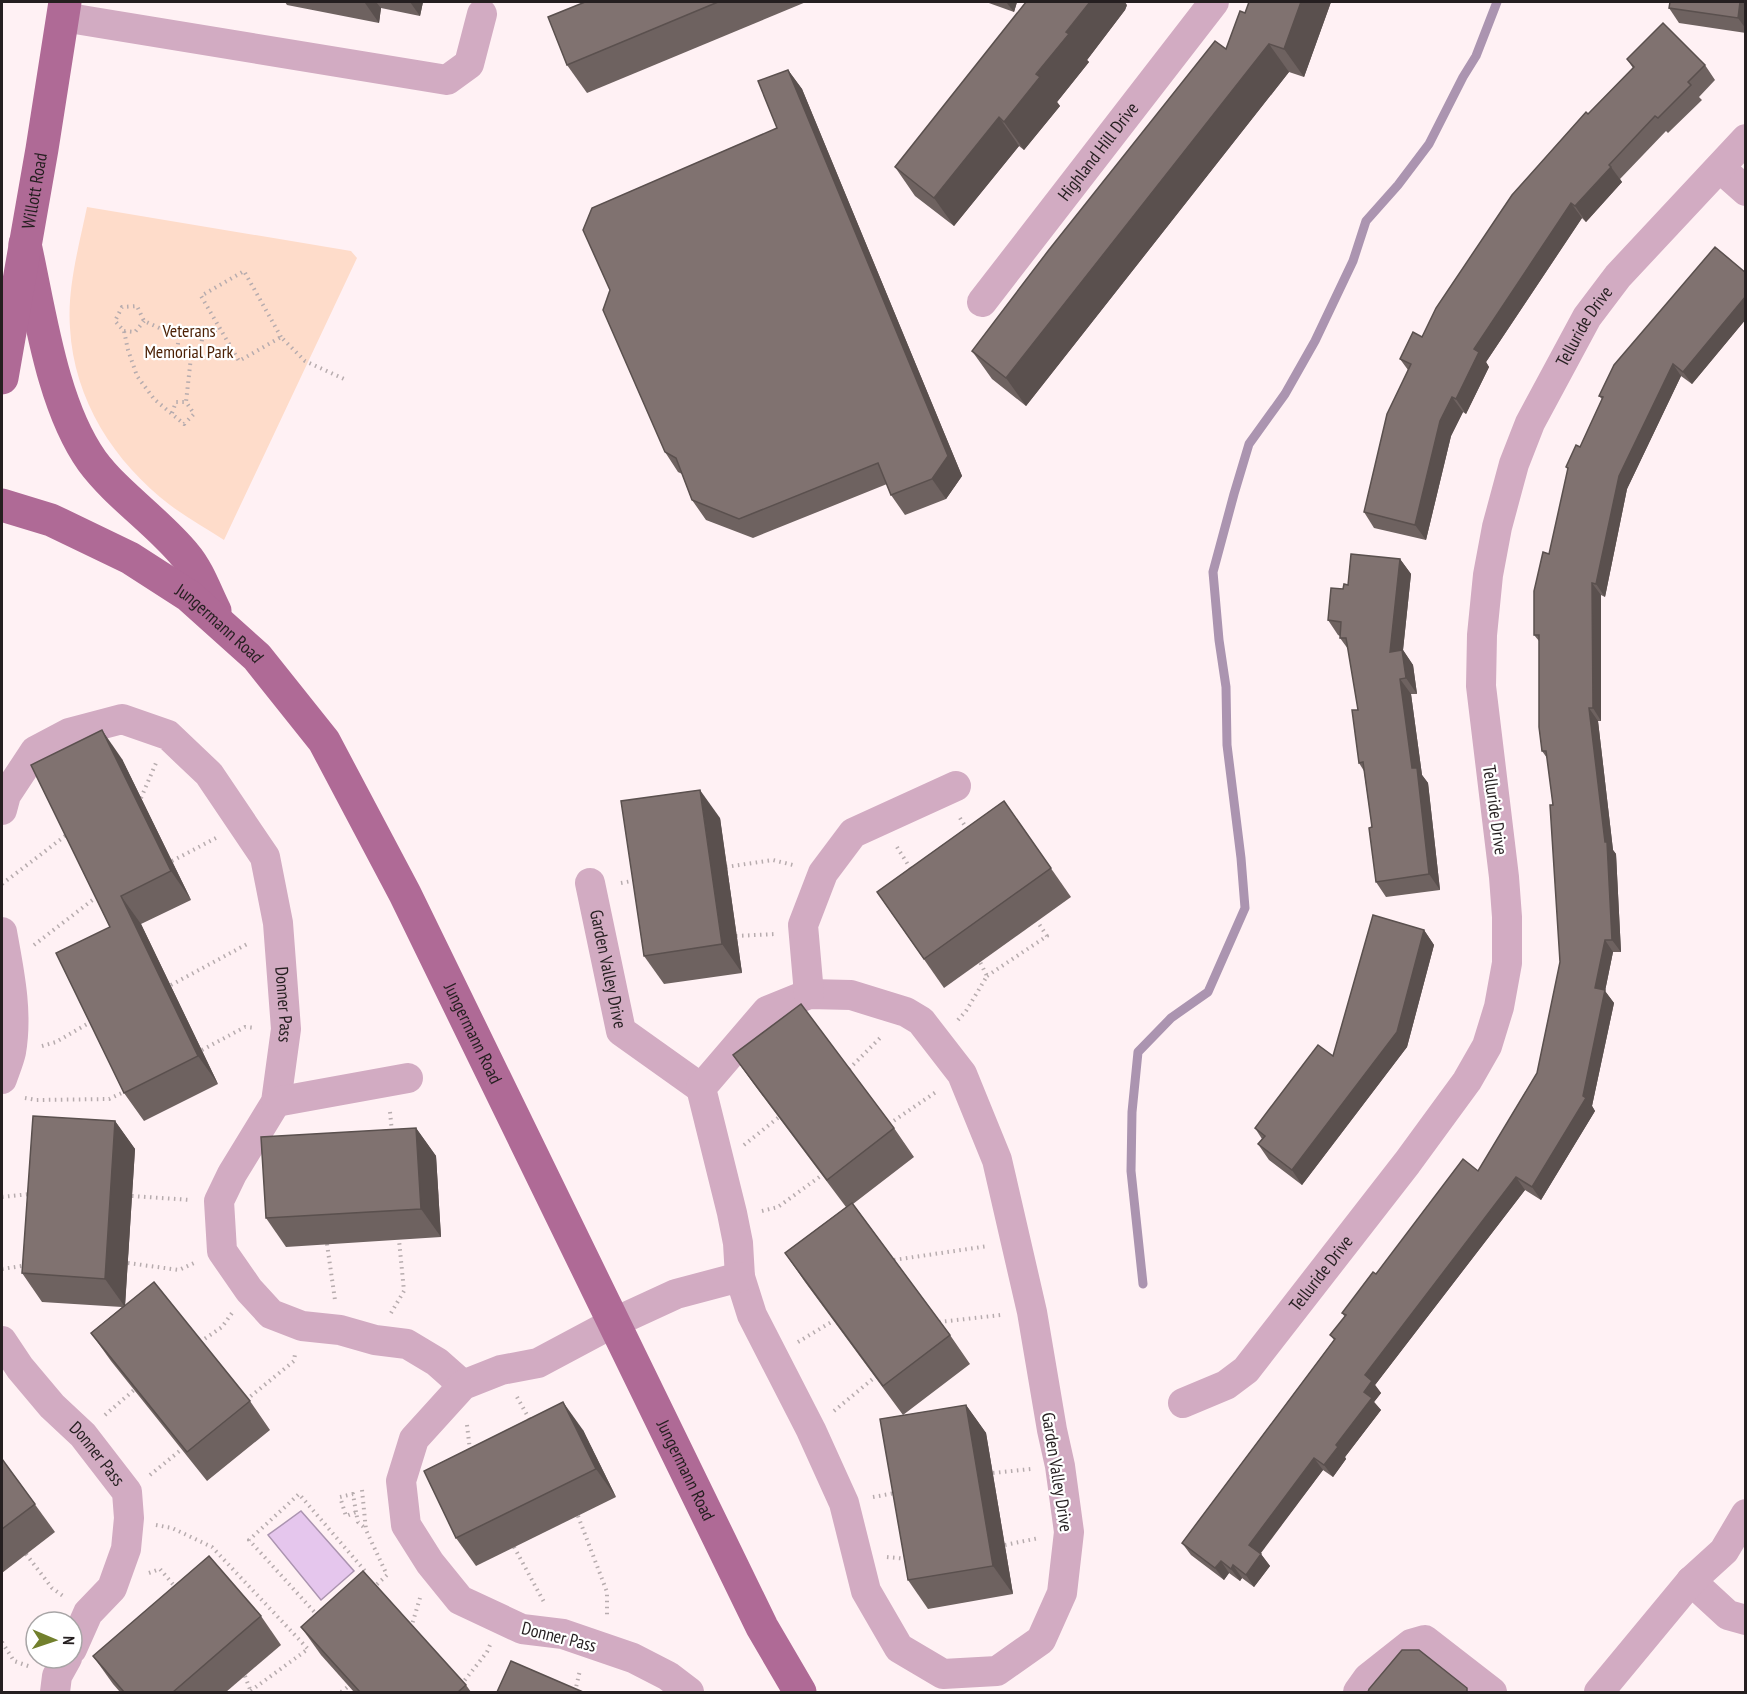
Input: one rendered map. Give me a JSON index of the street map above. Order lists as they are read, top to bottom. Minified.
{"streets":{"main road":["Willott Road","Jungermann Road"],"street":["Highland Hill Drive","Telluride Drive","Garden Valley Drive","Donner Pass"]},"crossings":[["Jungermann Road","Donner Pass"]],"parks":["Veterans Memorial Park"],"north":"right"}
